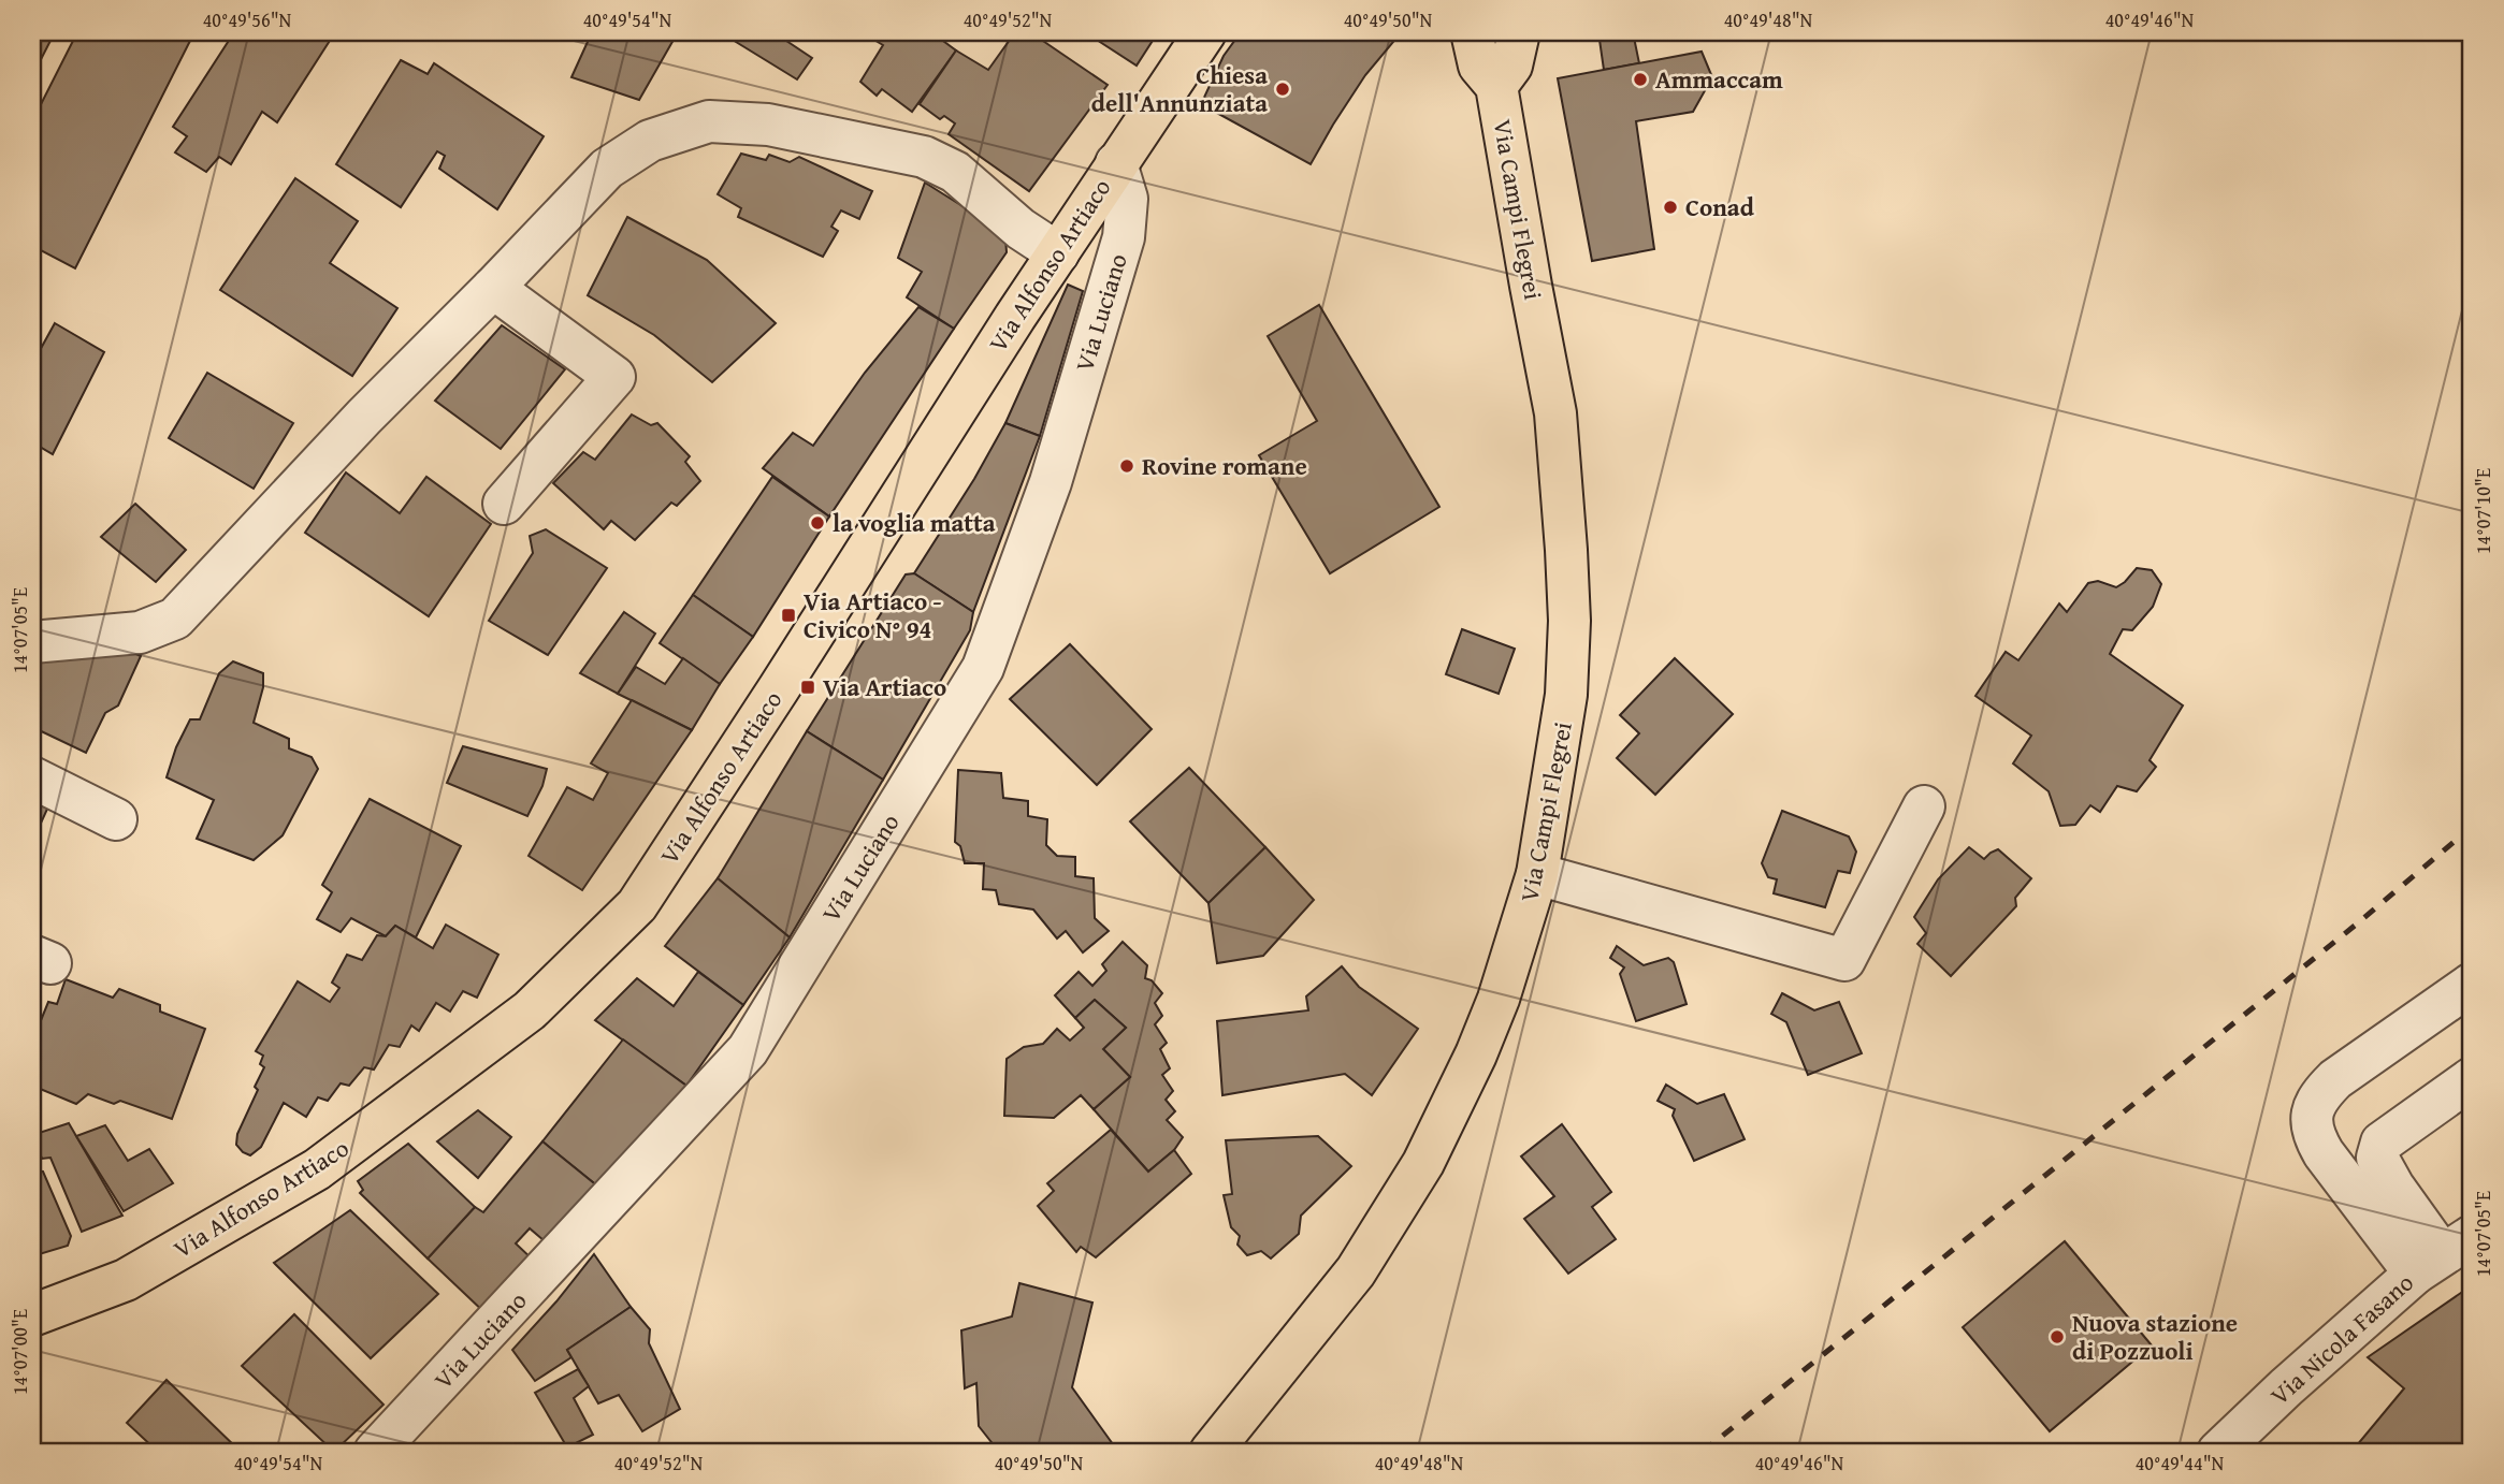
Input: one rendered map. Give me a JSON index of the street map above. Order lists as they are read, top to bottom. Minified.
{"streets":{"main road":["Via Campi Flegrei","Via Alfonso Artiaco"],"street":["Via Luciano","Via Nicola Fasano"]},"crossings":[["Via Alfonso Artiaco","Via Luciano"]],"places":{"other":["Ammaccam","Chiesa dell'Annunziata","Conad","Rovine romane","la voglia matta","Nuova stazione di Pozzuoli"],"transit":["Via Artiaco - Civico N° 94","Via Artiaco"]},"coordinates":["40°49'56\"N","40°49'54\"N","40°49'52\"N","40°49'50\"N","40°49'48\"N","40°49'46\"N","14°07'10\"E","14°07'05\"E","14°07'00\"E","40°49'44\"N"]}
